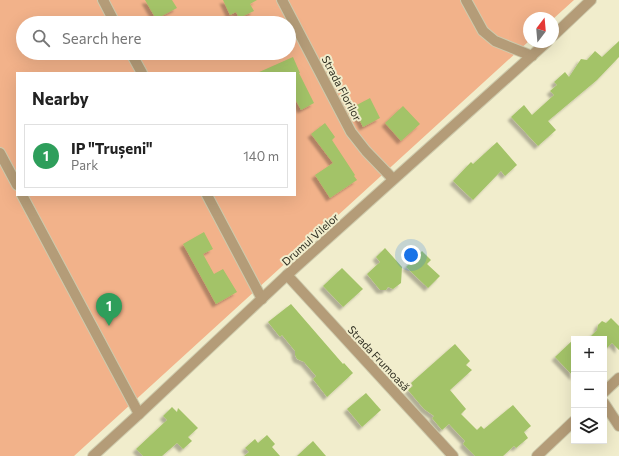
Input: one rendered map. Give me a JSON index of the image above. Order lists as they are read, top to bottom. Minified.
{"streets":{"street":["Strada Florilor","Drumul Vilelor","Strada Frumoasă"]},"crossings":[["Strada Florilor","Drumul Vilelor"],["Drumul Vilelor","Strada Frumoasă"]],"north":"top","page":{"search":"Search here","heading":"Nearby","list":[{"mark":"1","name":"IP \"Trușeni\"","note":"Park","value":"140 m"}],"pins":"1","map_buttons":["+","−"]}}
